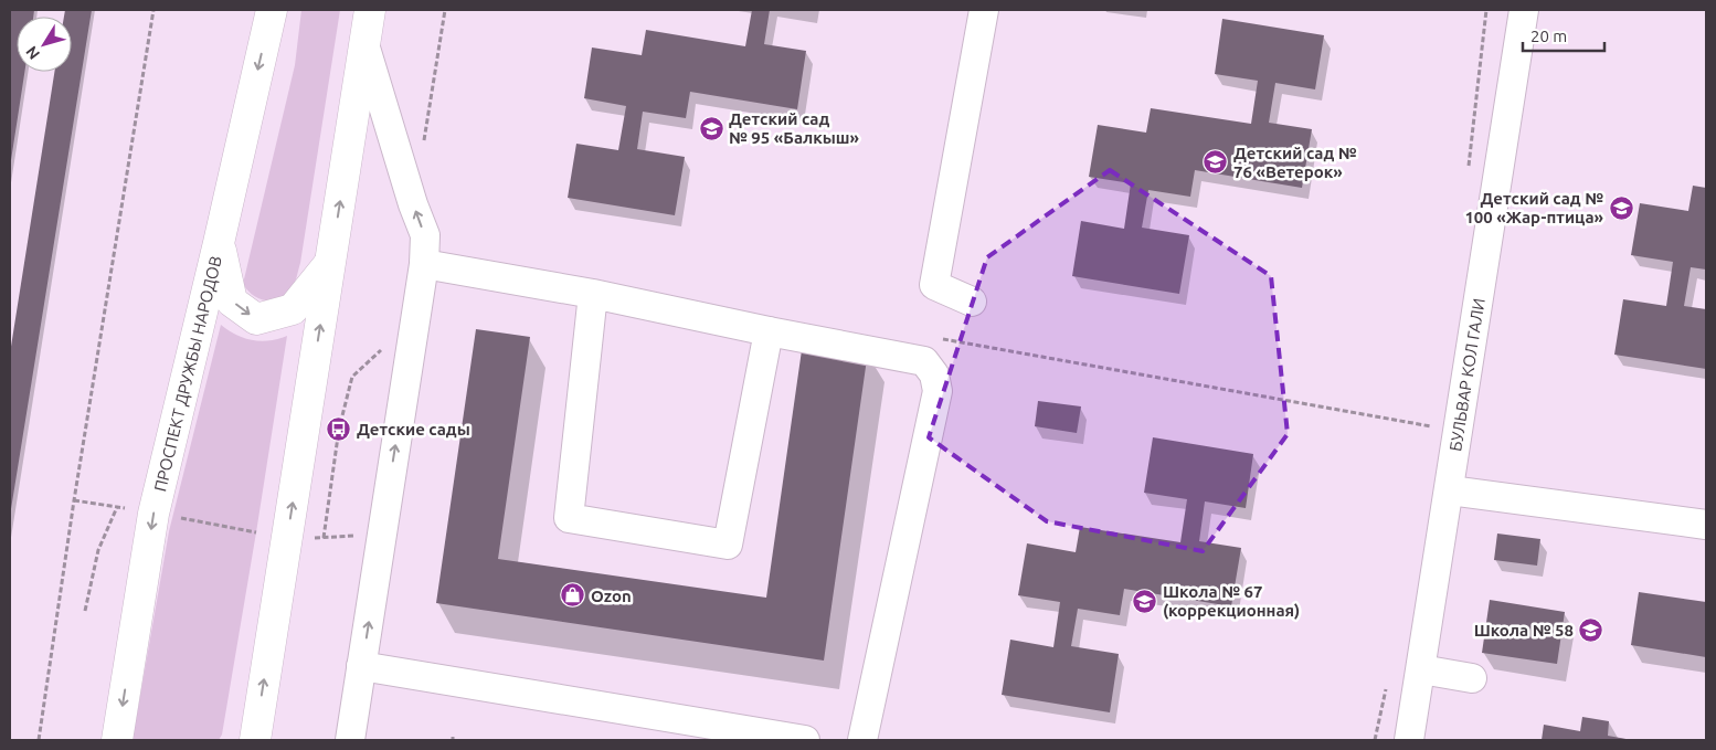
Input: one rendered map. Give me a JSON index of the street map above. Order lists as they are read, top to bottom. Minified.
{"streets":{"main road":["ПРОСПЕКТ ДРУЖБЫ НАРОДОВ"],"street":["БУЛЬВАР КОЛ ГАЛИ"]},"places":{"school or university":["Детский сад № 95 «Балкыш»","Детский сад № 76 «Ветерок»","Детский сад № 100 «Жар-птица»","Школа № 67 (коррекционная)","Школа № 58"],"bus stop":["Детские сады"],"shop":["Ozon"]},"scale_bar":"20 m","north":"bottom left"}
